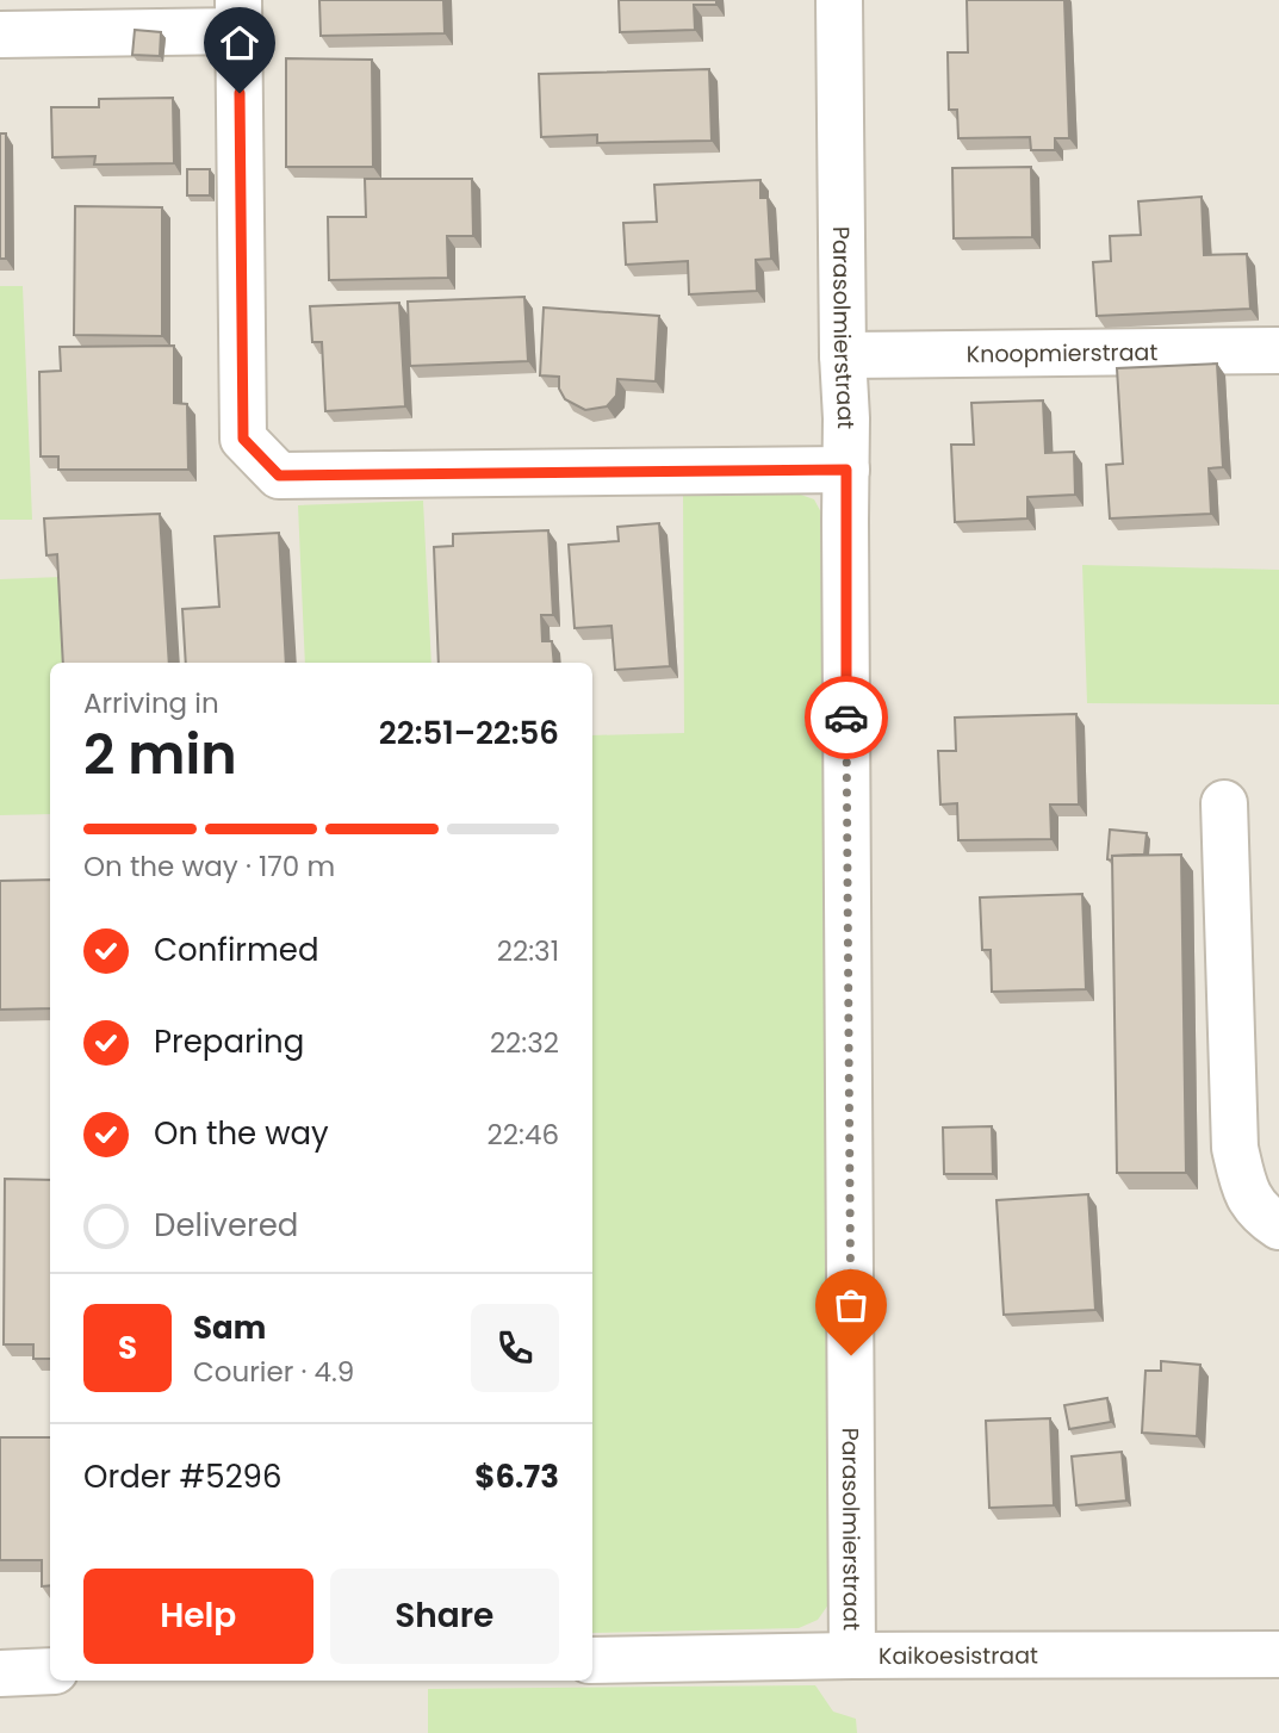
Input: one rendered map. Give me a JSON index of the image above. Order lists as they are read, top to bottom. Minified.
{"streets":{"street":["Parasolmierstraat","Knoopmierstraat","Kaikoesistraat"]},"crossings":[["Parasolmierstraat","Knoopmierstraat"],["Parasolmierstraat","Kaikoesistraat"]],"page":{"heading":["2 min","Arriving in","22:51–22:56"],"panel":["Sam","Courier · 4.9","Order #5296","$6.73"],"bar":"On the way · 170 m","list":[["Confirmed","22:31"],["Preparing","22:32"],["On the way","22:46"],"Delivered"],"round":"S","buttons":["Help","Share"]}}
